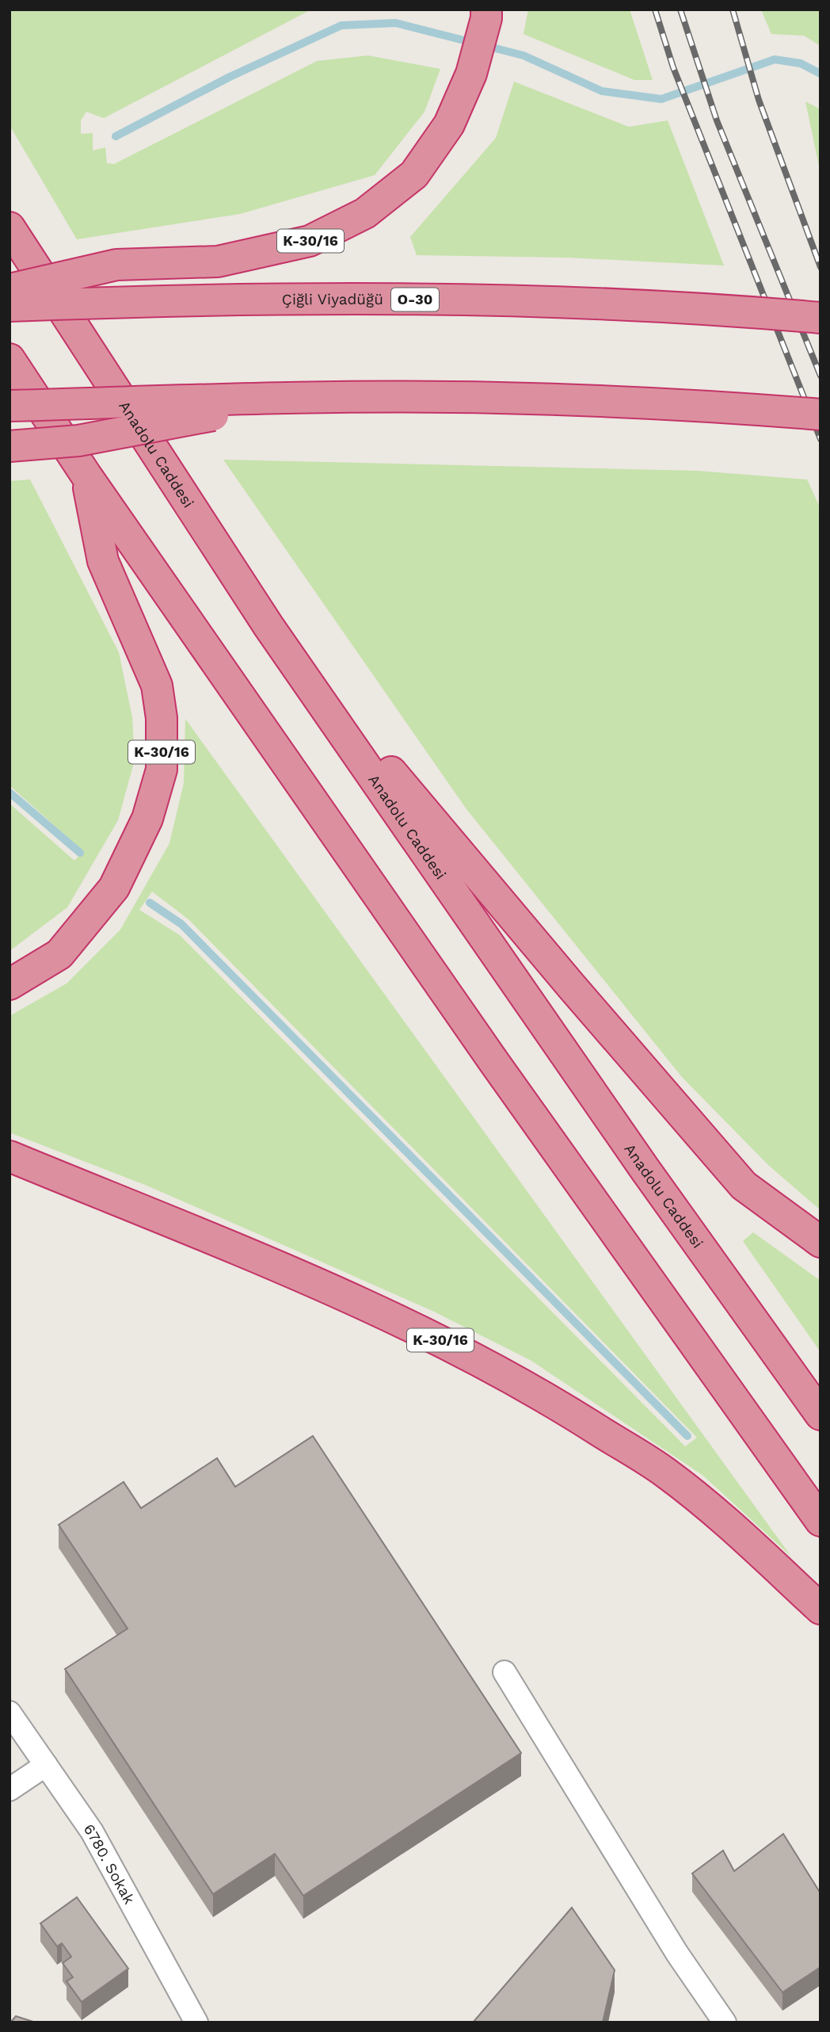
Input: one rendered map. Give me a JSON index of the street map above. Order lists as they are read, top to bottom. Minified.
{"streets":{"highway":["K-30/16","Çiğli Viyadüğü","O-30","Anadolu Caddesi"],"street":["6780. Sokak"]}}
